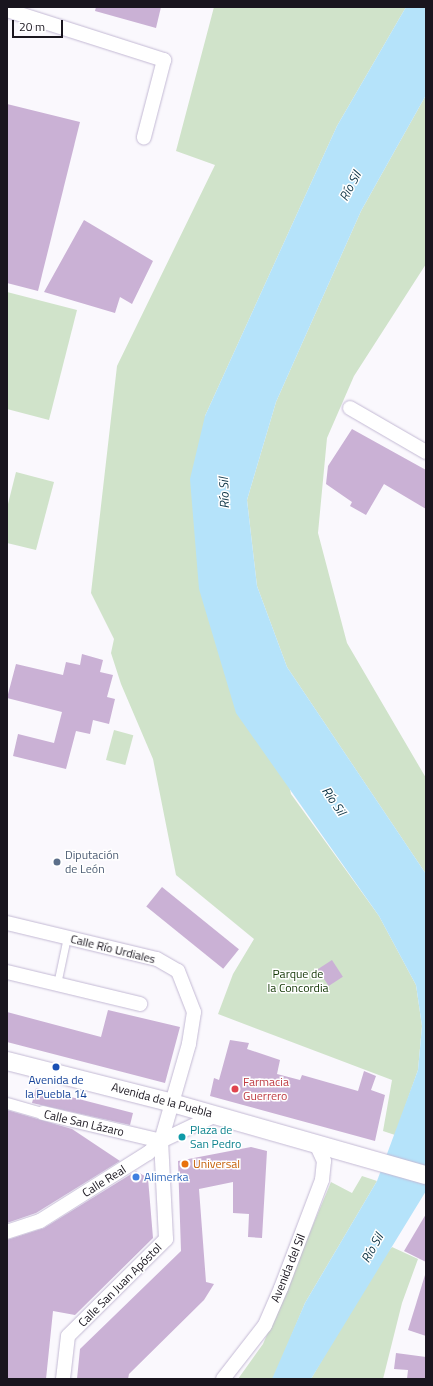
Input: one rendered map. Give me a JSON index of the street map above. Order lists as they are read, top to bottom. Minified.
{"streets":{"street":["Calle Río Urdiales","Avenida de la Puebla","Calle San Lázaro","Calle Real","Avenida del Sil","Calle San Juan Apóstol"]},"crossings":[["Calle Río Urdiales","Avenida de la Puebla"],["Avenida de la Puebla","Avenida del Sil"],["Calle San Lázaro","Calle Real"],["Calle San Lázaro","Calle San Juan Apóstol"],["Calle Real","Calle San Juan Apóstol"]],"water":["Río Sil"],"parks":["Parque de la Concordia"],"places":["Diputación de León","Avenida de la Puebla 14","Farmacia Guerrero","Plaza de San Pedro","Universal","Alimerka"],"scale_bar":"20 m"}
